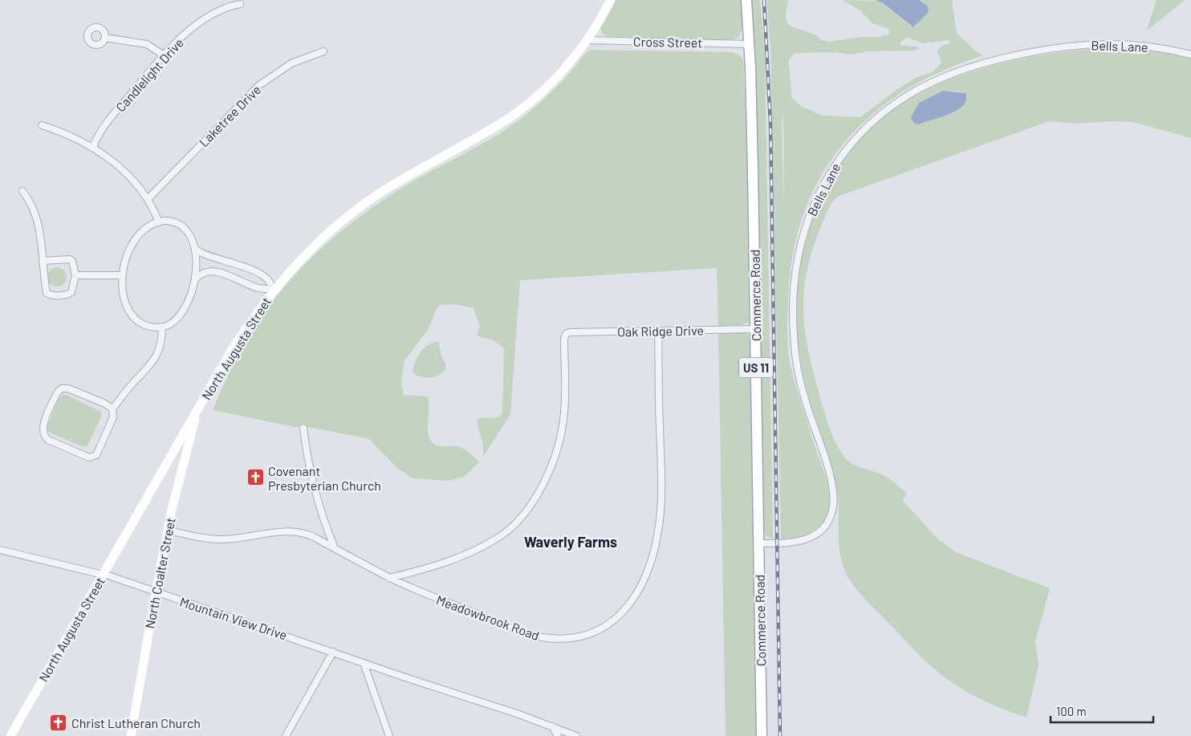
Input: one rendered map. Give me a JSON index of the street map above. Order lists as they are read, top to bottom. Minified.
{"streets":{"main road":["Commerce Road","North Augusta Street","US 11","North Coalter Street"],"street":["Cross Street","Bells Lane","Candlelight Drive","Laketree Drive","Oak Ridge Drive","Meadowbrook Road","Mountain View Drive"]},"crossings":[["Cross Street","Commerce Road"],["Cross Street","North Augusta Street"],["Bells Lane","Commerce Road"],["Commerce Road","Oak Ridge Drive"],["Oak Ridge Drive","Meadowbrook Road"],["North Augusta Street","North Coalter Street"],["North Augusta Street","Mountain View Drive"],["North Coalter Street","Meadowbrook Road"],["North Coalter Street","Mountain View Drive"]],"districts":["Waverly Farms"],"places":{"church":["Covenant Presbyterian Church","Christ Lutheran Church"]},"scale_bar":"100 m"}
